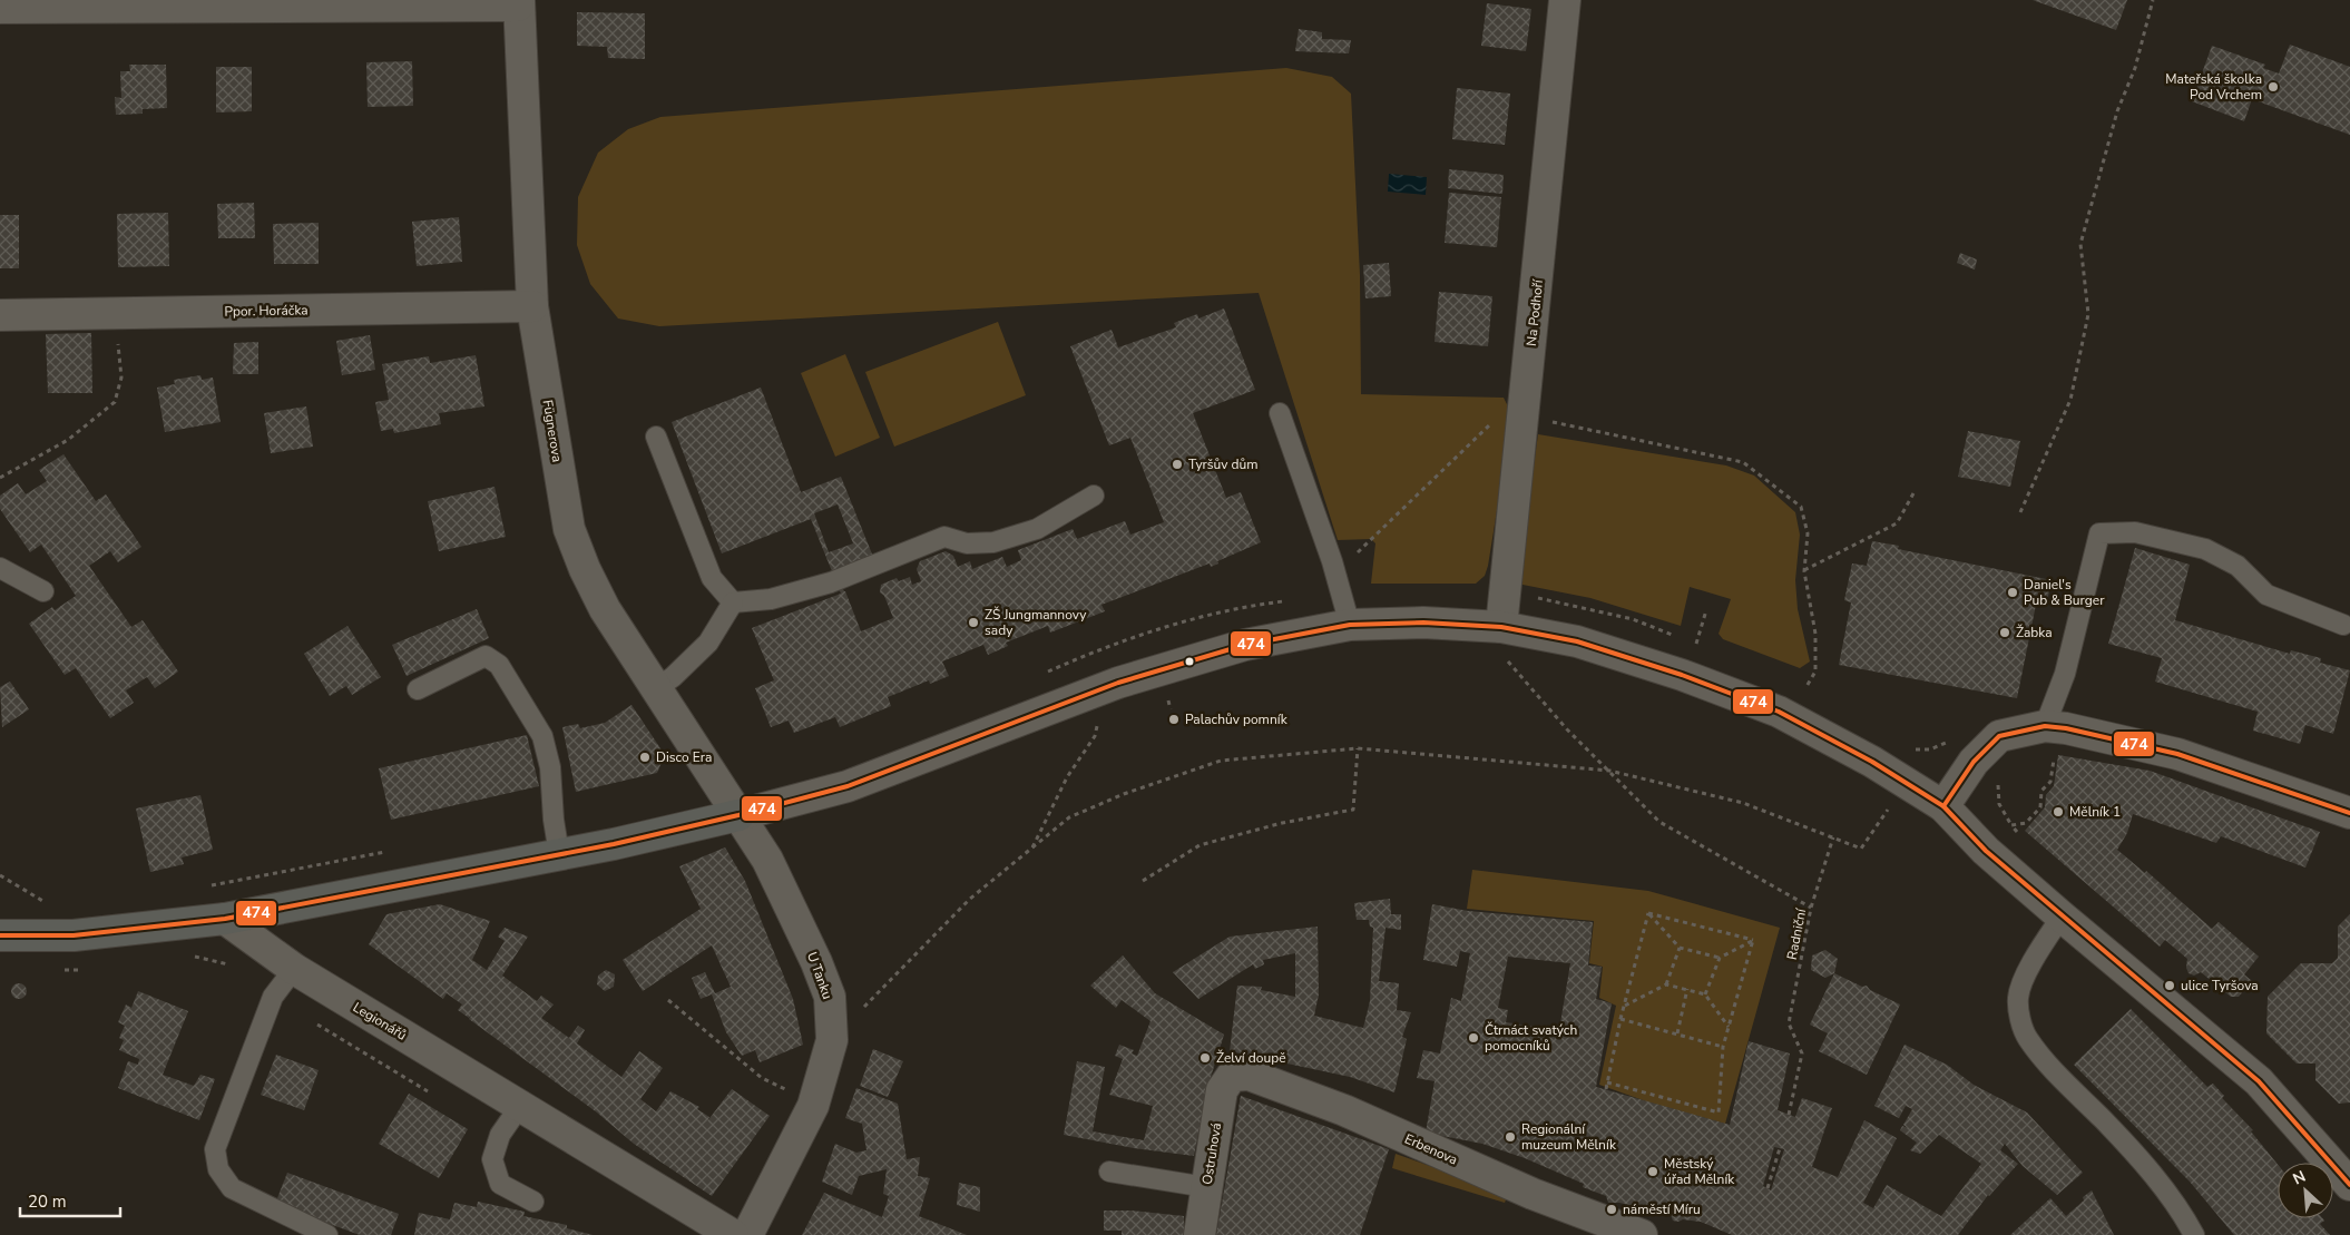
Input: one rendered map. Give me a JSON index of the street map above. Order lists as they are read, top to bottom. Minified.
{"streets":{"street":["Ppor. Horáčka","Na Podhoří","Fügnerova","U Tanku","Legionářů","Erbenova","Ostruhová"],"path":["Radniční"]},"crossings":[["Ppor. Horáčka","Fügnerova"],["Fügnerova","U Tanku"],["Erbenova","Ostruhová"]],"places":["Mateřská školka Pod Vrchem","Tyršův dům","Daniel's Pub & Burger","ZŠ Jungmannovy sady","Žabka","Palachův pomník","Disco Era","Mělník 1","ulice Tyršova","Čtrnáct svatých pomocníků","Želví doupě","Regionální muzeum Mělník","Městský úřad Mělník","náměstí Míru"],"lines":["transit line 474"],"scale_bar":"20 m","north":"top left"}
